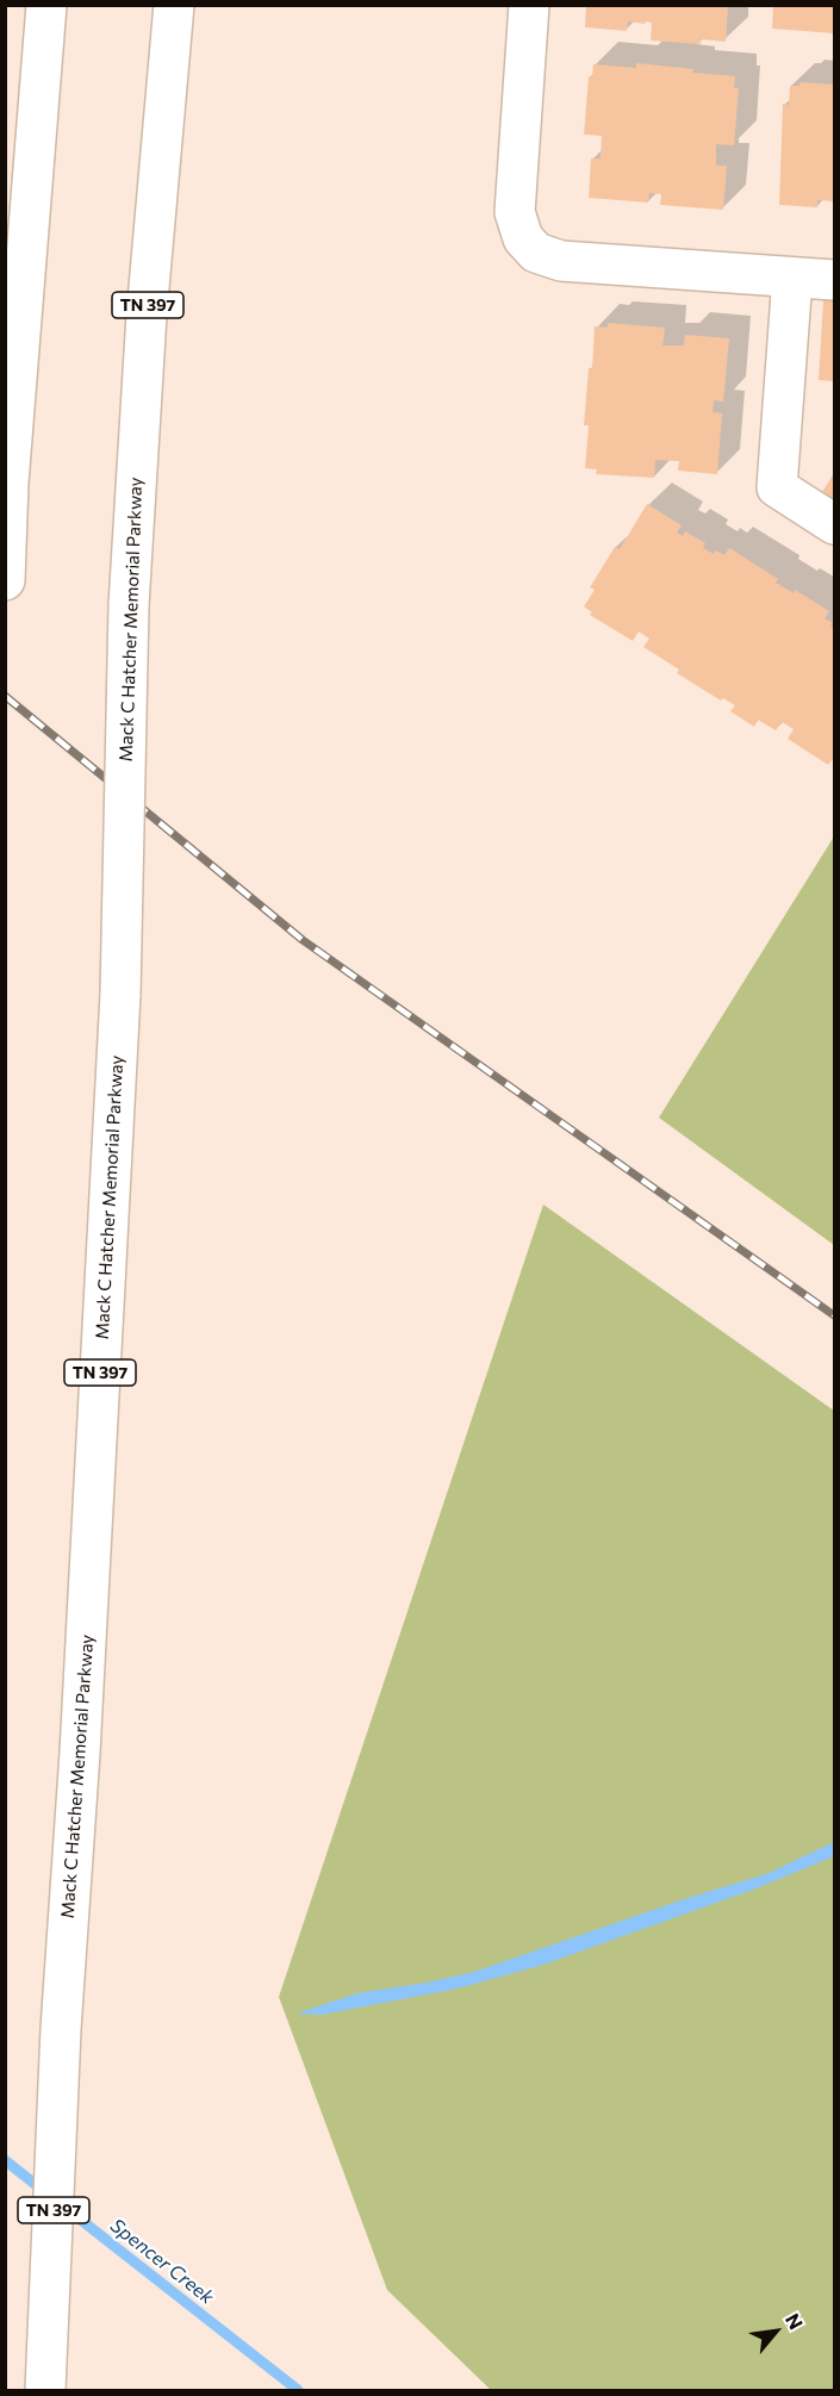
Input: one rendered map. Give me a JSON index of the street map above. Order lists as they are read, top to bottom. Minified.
{"streets":{"main road":["TN 397","Mack C Hatcher Memorial Parkway"]},"water":["Spencer Creek"],"north":"top right"}
